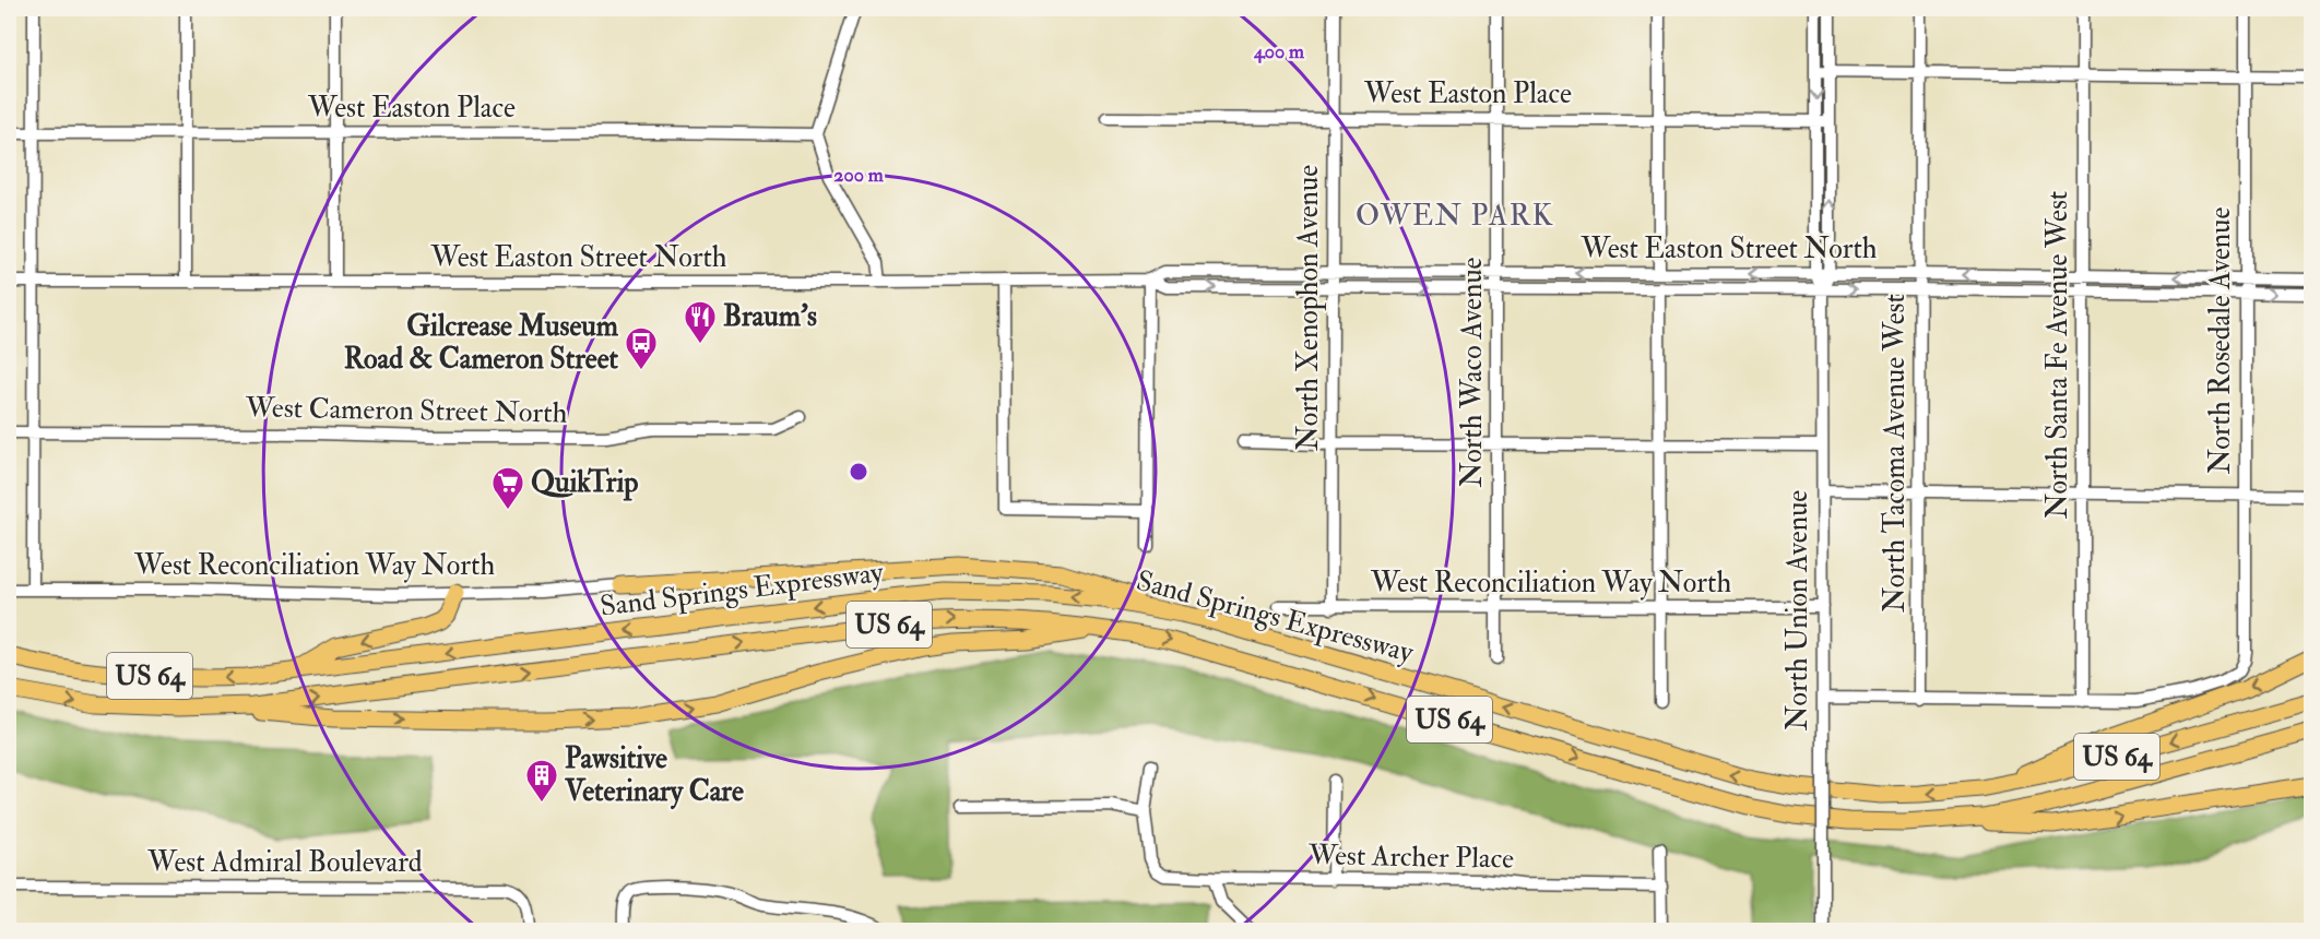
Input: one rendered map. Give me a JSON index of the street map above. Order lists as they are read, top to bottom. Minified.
{"streets":{"highway":["Sand Springs Expressway","US 64"],"street":["West Easton Place","West Easton Street North","North Xenophon Avenue","North Rosedale Avenue","North Santa Fe Avenue West","North Waco Avenue","West Cameron Street North","North Tacoma Avenue West","West Reconciliation Way North","North Union Avenue","West Archer Place","West Admiral Boulevard"]},"crossings":[["West Easton Place","North Xenophon Avenue"],["West Easton Place","North Waco Avenue"],["West Easton Place","North Union Avenue"],["West Easton Street North","North Xenophon Avenue"],["West Easton Street North","North Rosedale Avenue"],["West Easton Street North","North Santa Fe Avenue West"],["West Easton Street North","North Waco Avenue"],["West Easton Street North","North Tacoma Avenue West"],["West Easton Street North","North Union Avenue"],["North Xenophon Avenue","West Reconciliation Way North"],["North Rosedale Avenue","North Santa Fe Avenue West"],["North Waco Avenue","West Reconciliation Way North"],["West Reconciliation Way North","North Union Avenue"]],"districts":["OWEN PARK"],"places":{"restaurant":["Braum's"],"bus stop":["Gilcrease Museum Road & Cameron Street"],"supermarket":["QuikTrip"],"building":["Pawsitive Veterinary Care"]},"rings":["400 m","200 m"]}
